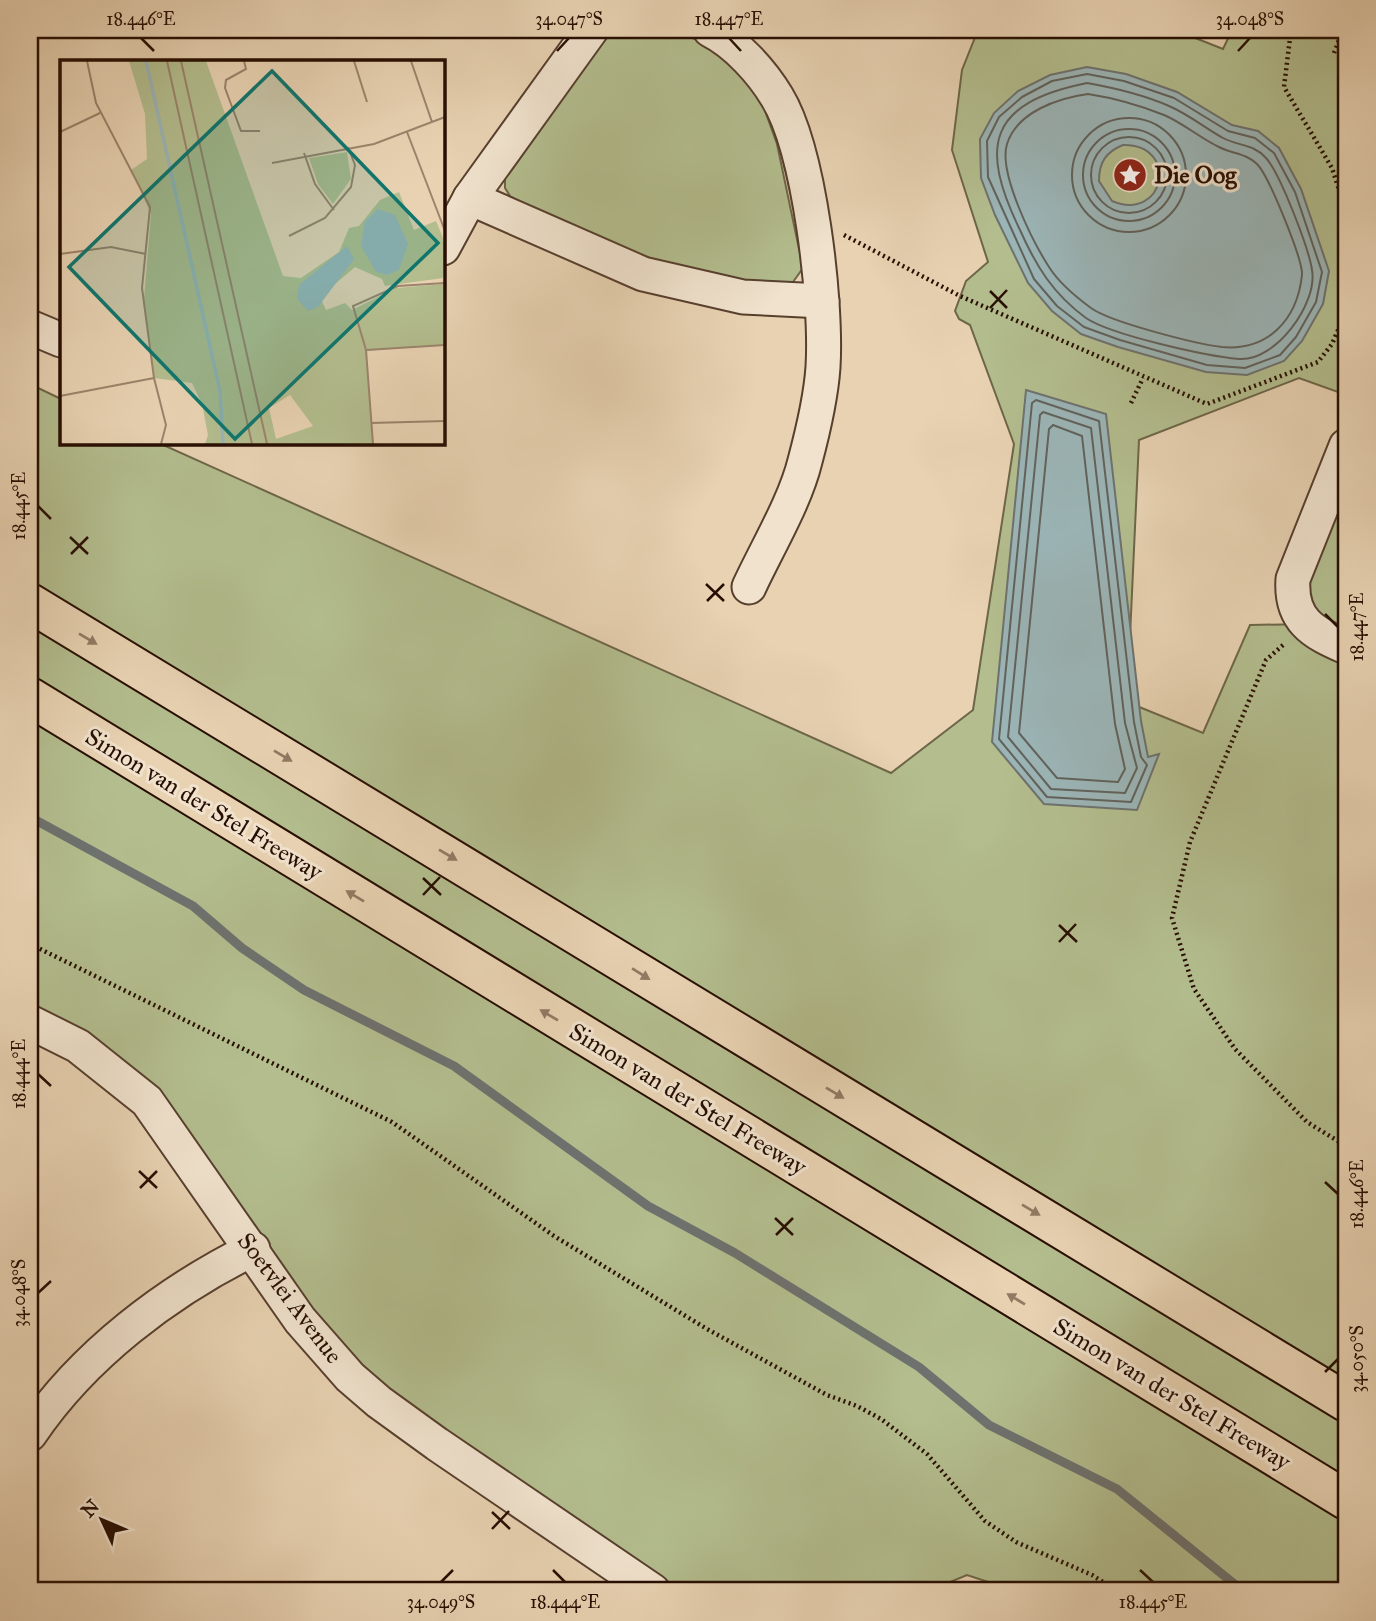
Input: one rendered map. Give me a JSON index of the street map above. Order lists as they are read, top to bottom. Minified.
{"streets":{"highway":["Simon van der Stel Freeway"],"street":["Soetvlei Avenue"]},"places":{"place":["Die Oog"]},"north":"top left","coordinates":["18.446°E","34.047°S","18.447°E","34.048°S","18.445°E","18.444°E","34.050°S","34.049°S"]}
